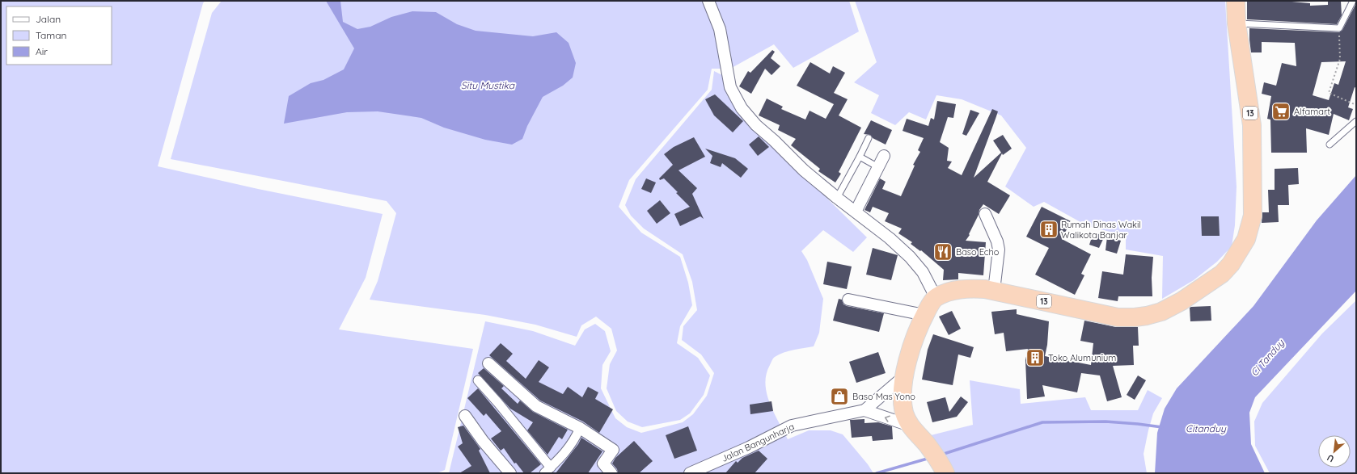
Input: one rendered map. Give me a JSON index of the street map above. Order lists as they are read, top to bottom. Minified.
{"streets":{"highway":["13"],"street":["Jalan Bangunharja"]},"water":["Situ Mustika","Ci Tanduy","Citanduy"],"places":{"supermarket":["Alfamart"],"building":["Rumah Dinas Wakil Walikota Banjar","Toko Alumunium"],"restaurant":["Baso Echo"],"shop":["Baso Mas Yono"]},"legend":["Jalan","Taman","Air"],"north":"bottom left"}
